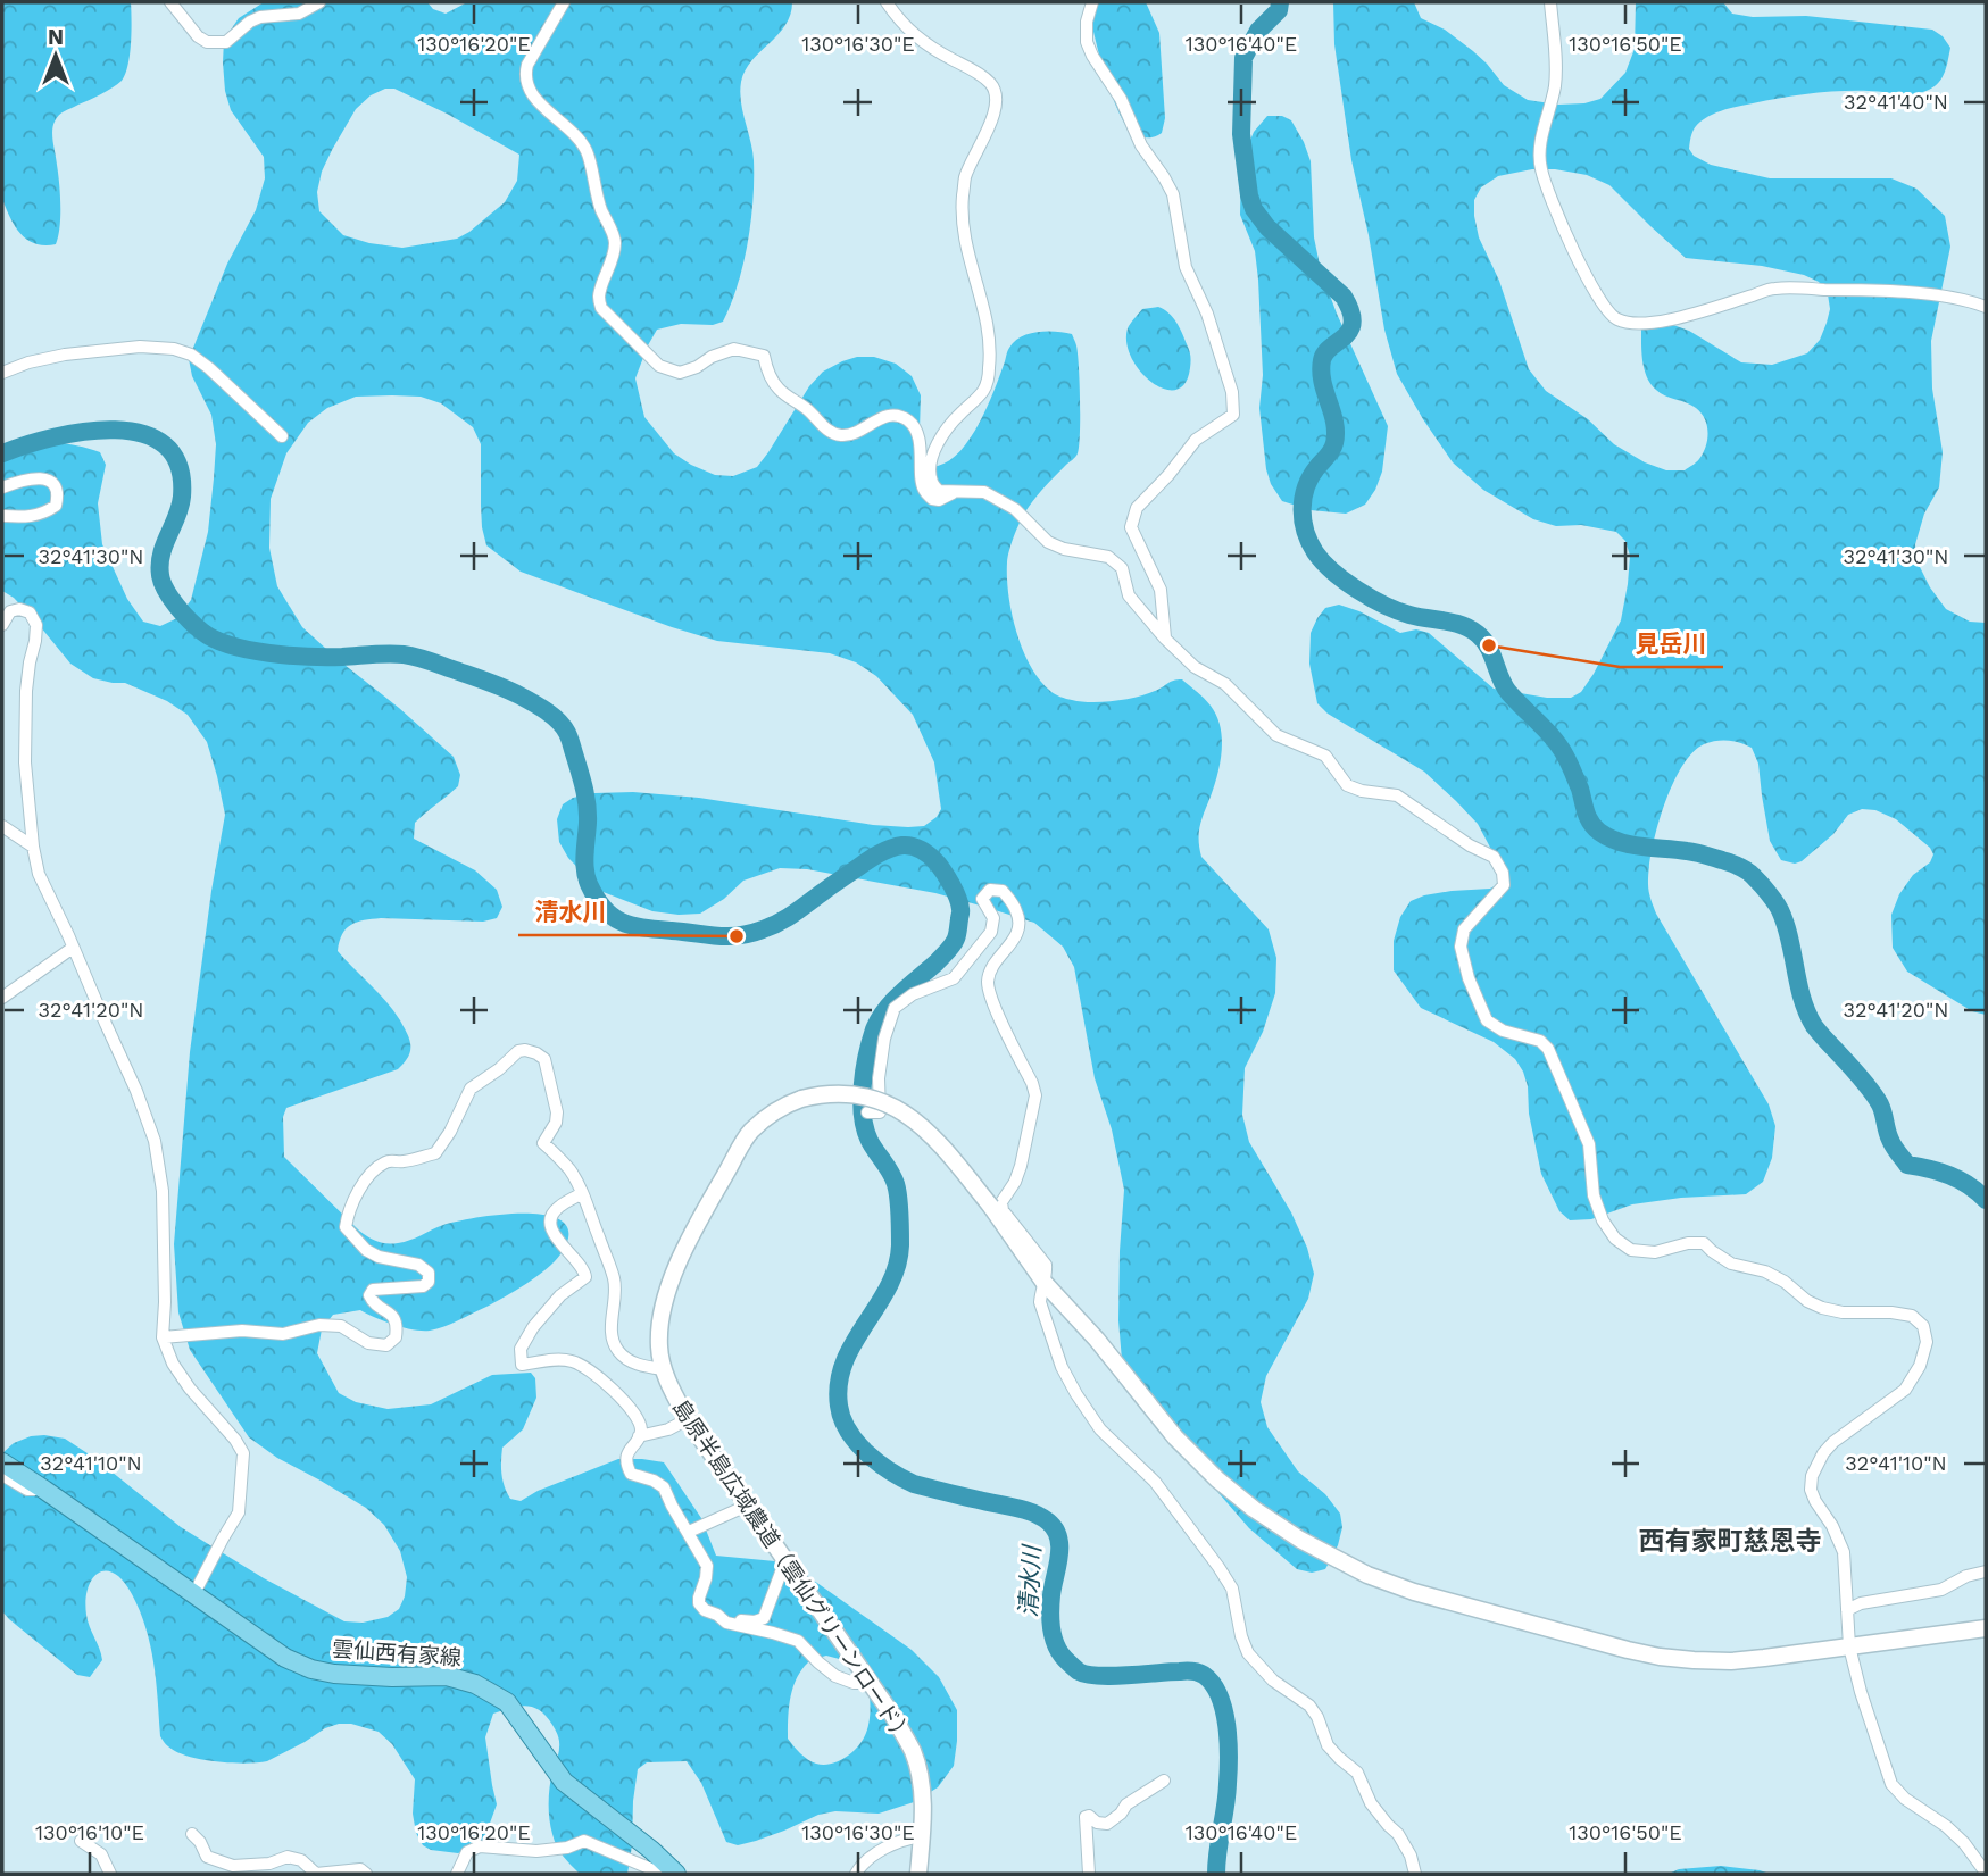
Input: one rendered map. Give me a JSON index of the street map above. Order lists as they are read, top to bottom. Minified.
{"streets":{"main road":["雲仙西有家線"],"street":["島原半島広域農道（雲仙グリーンロード）"]},"districts":["西有家町慈恩寺"],"water":["清水川"],"places":["見岳川","清水川"],"north":"top","coordinates":["130°16'20\"E","130°16'30\"E","130°16'40\"E","130°16'50\"E","32°41'40\"N","32°41'30\"N","32°41'20\"N","32°41'10\"N","130°16'10\"E"]}
